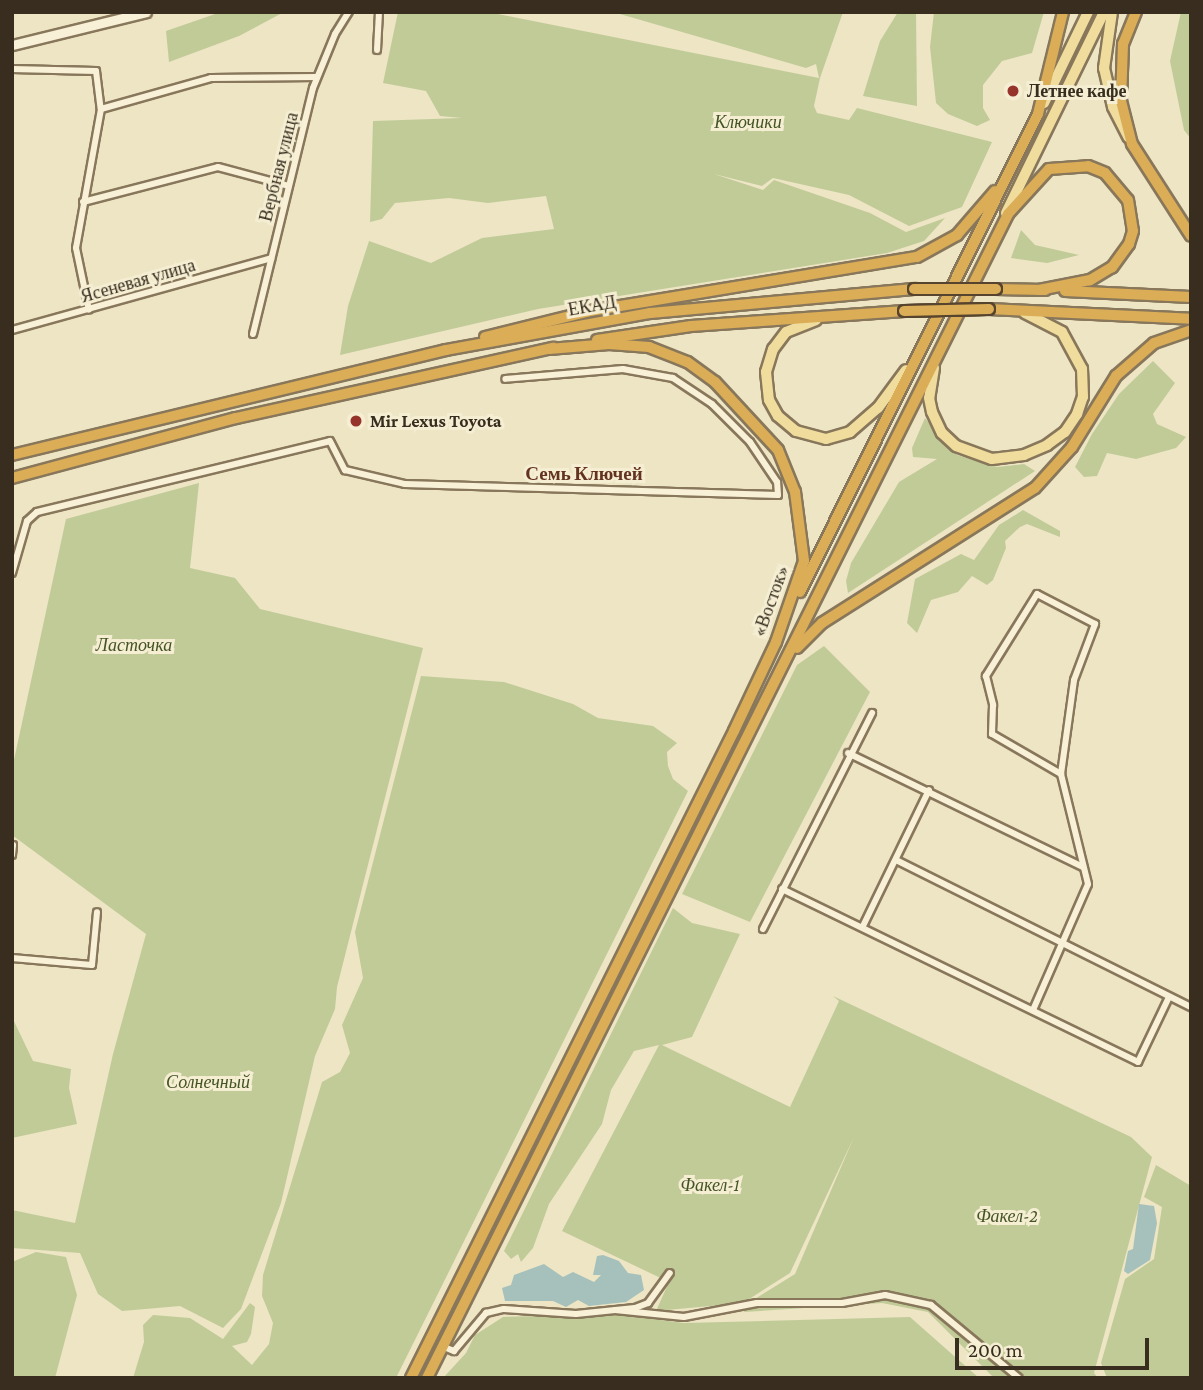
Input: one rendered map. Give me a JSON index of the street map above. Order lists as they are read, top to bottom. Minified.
{"streets":{"highway":["ЕКАД","«Восток»"],"street":["Вербная улица","Ясеневая улица"]},"crossings":[["Вербная улица","Ясеневая улица"],["ЕКАД","«Восток»"]],"districts":["Семь Ключей"],"parks":["Ключики","Ласточка","Солнечный","Факел-1","Факел-2"],"places":["Летнее кафе","Mir Lexus Toyota"],"scale_bar":"200 m"}
